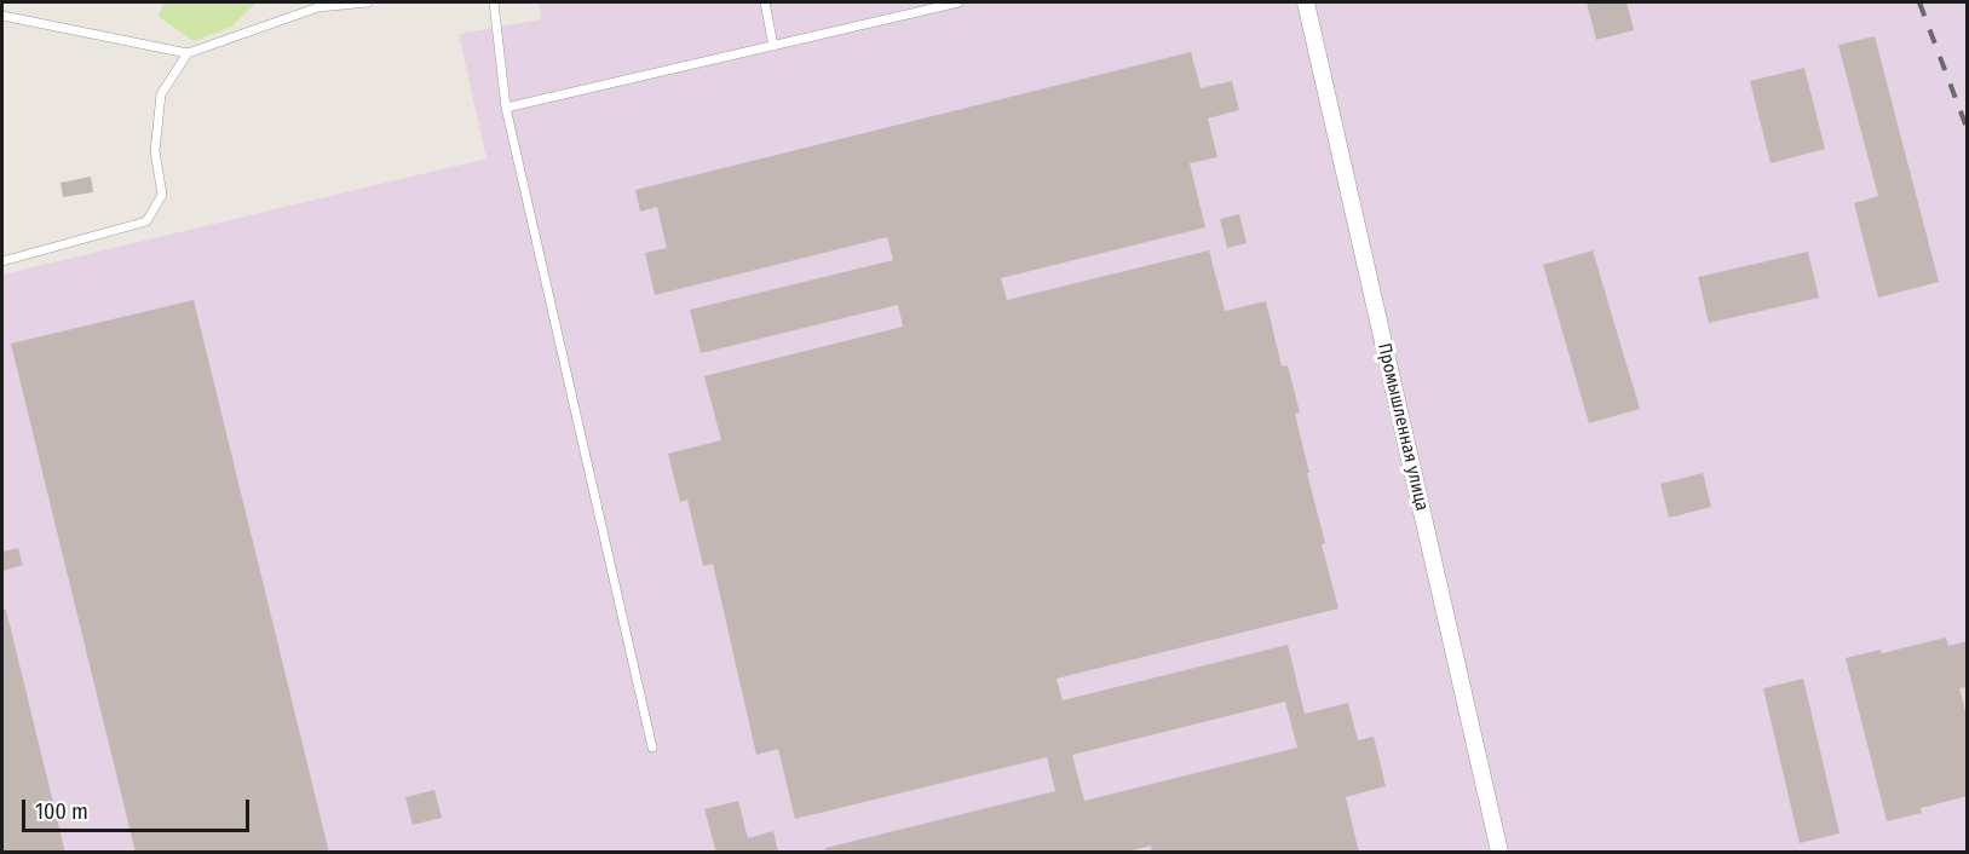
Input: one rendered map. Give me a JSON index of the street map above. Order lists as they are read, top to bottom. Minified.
{"streets":{"street":["Промышленная улица"]},"scale_bar":"100 m"}
